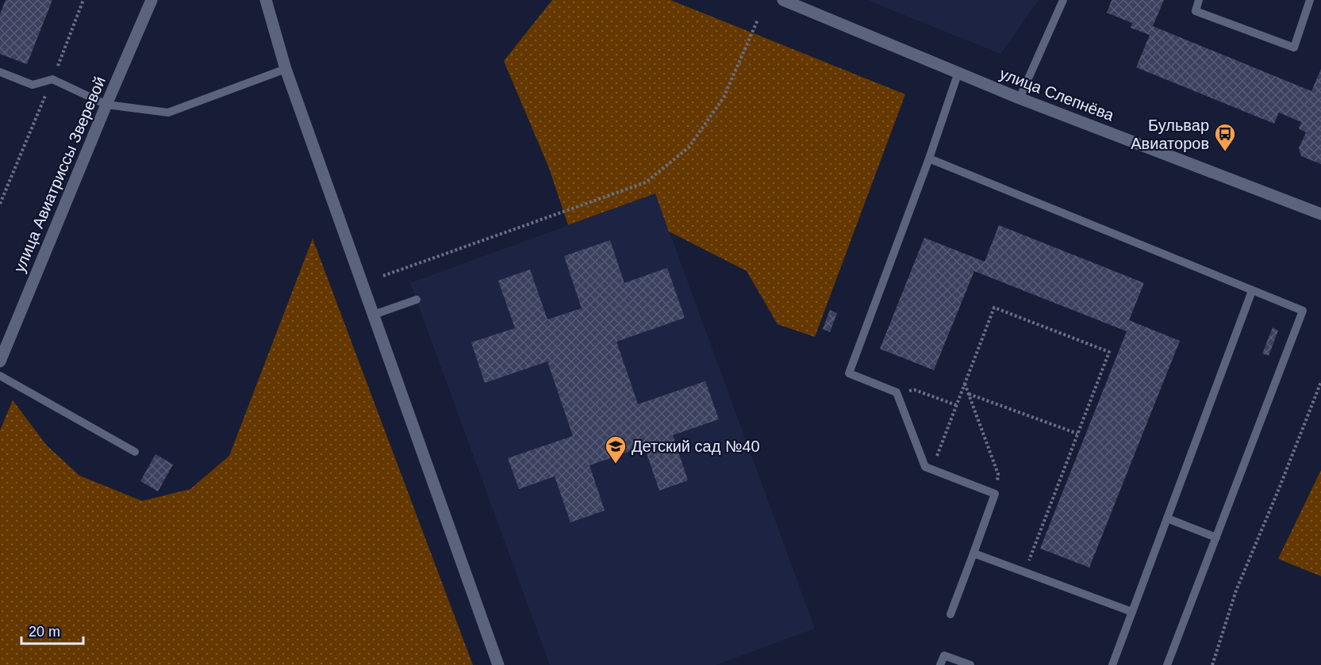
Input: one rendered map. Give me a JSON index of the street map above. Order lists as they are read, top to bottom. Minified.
{"streets":{"street":["улица Слепнёва","улица Авиатриссы Зверевой"]},"places":{"bus stop":["Бульвар Авиаторов"],"school or university":["Детский сад №40"]},"scale_bar":"20 m"}
